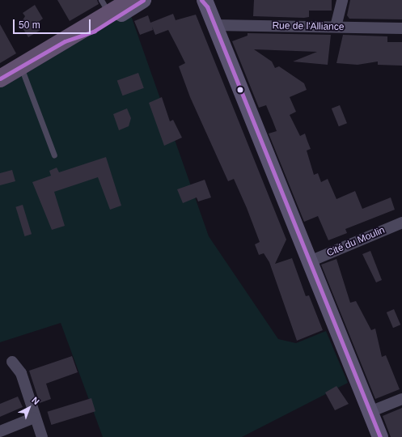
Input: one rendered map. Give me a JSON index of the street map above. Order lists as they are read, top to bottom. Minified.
{"streets":{"street":["Rue de l'Alliance","Cité du Moulin"]},"scale_bar":"50 m","north":"top right"}
